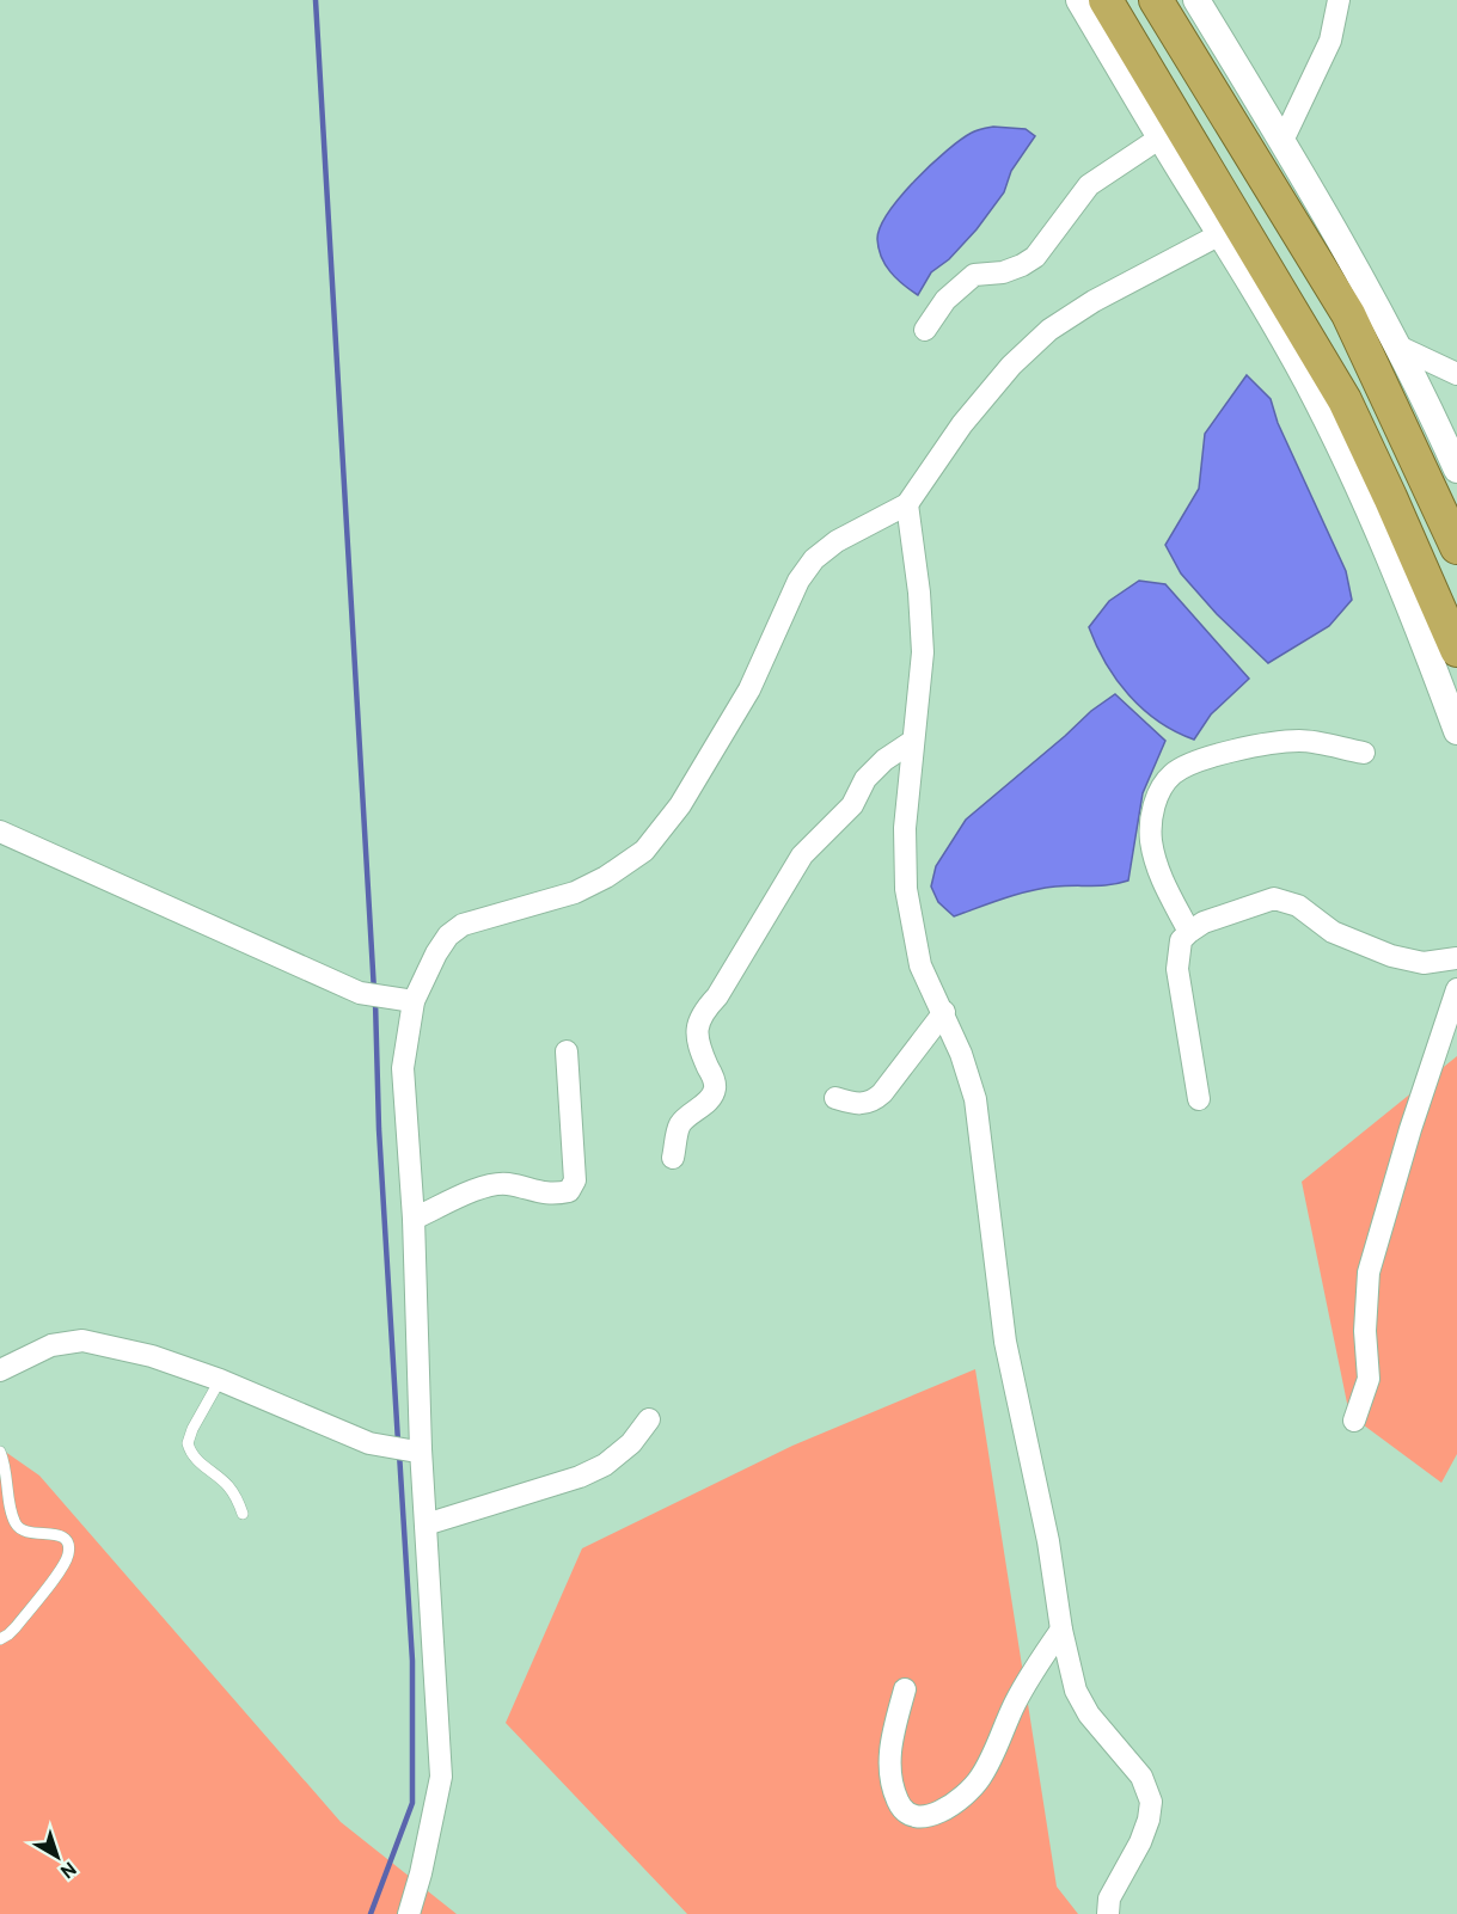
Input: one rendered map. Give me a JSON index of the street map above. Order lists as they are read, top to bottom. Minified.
{"north":"bottom right"}
